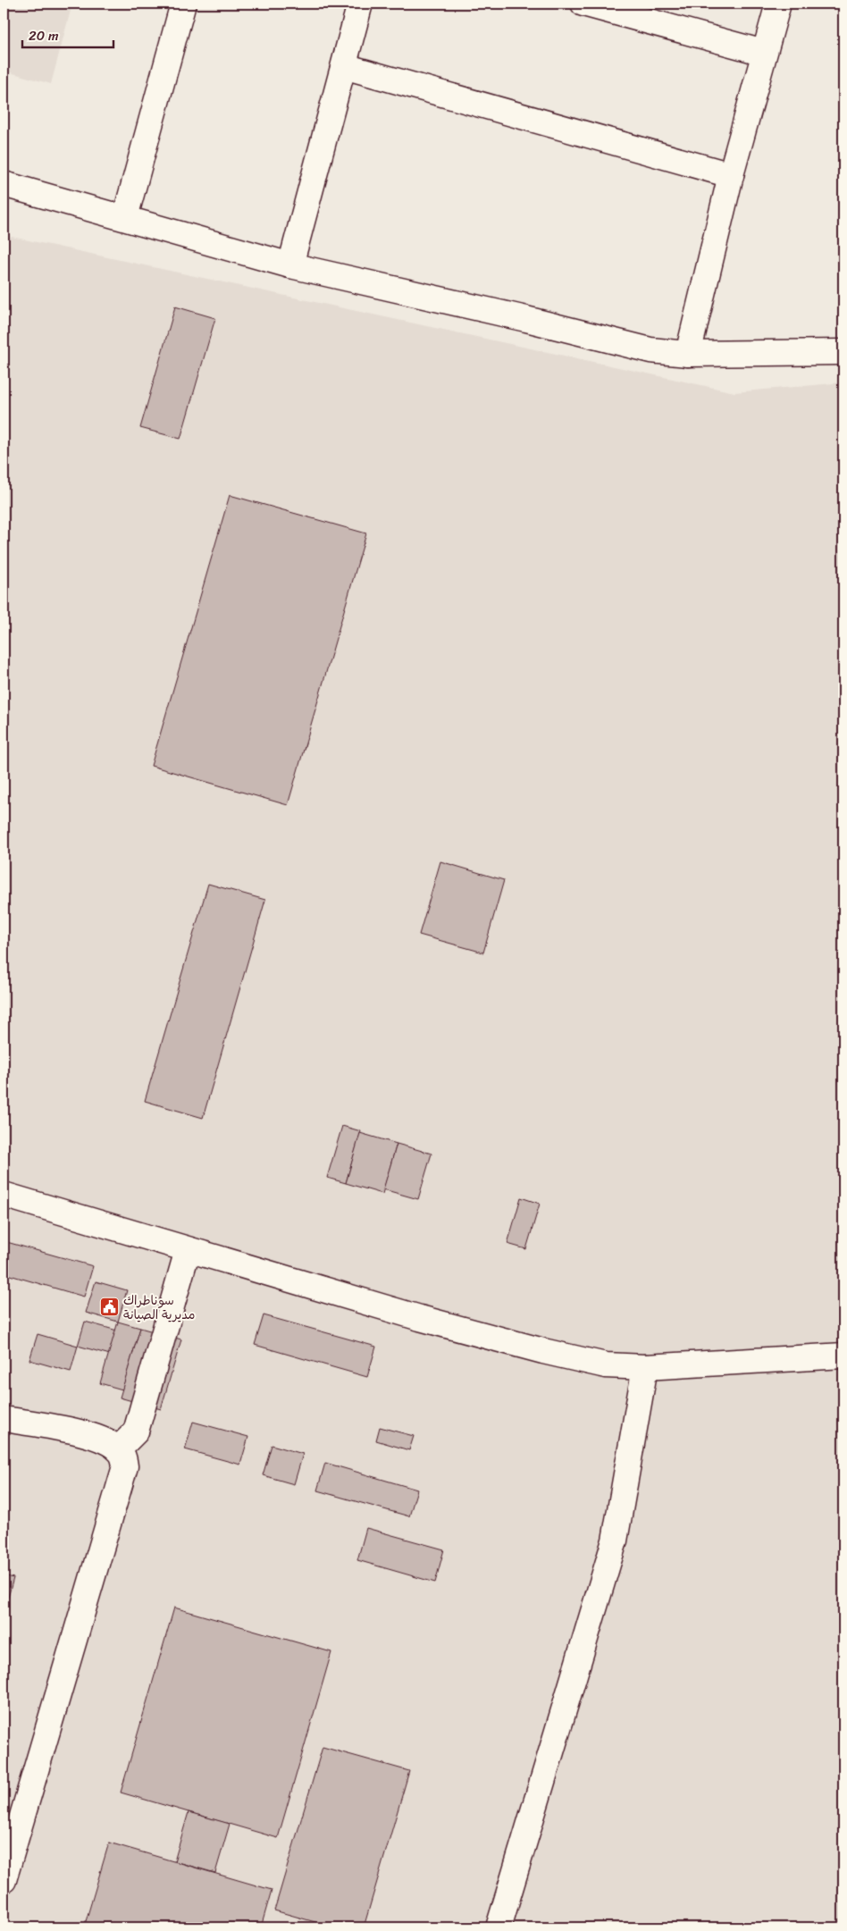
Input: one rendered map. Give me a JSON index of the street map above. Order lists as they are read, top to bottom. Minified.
{"places":{"public building":["سوناطراك مديرية الصيانة"]},"scale_bar":"20 m"}
